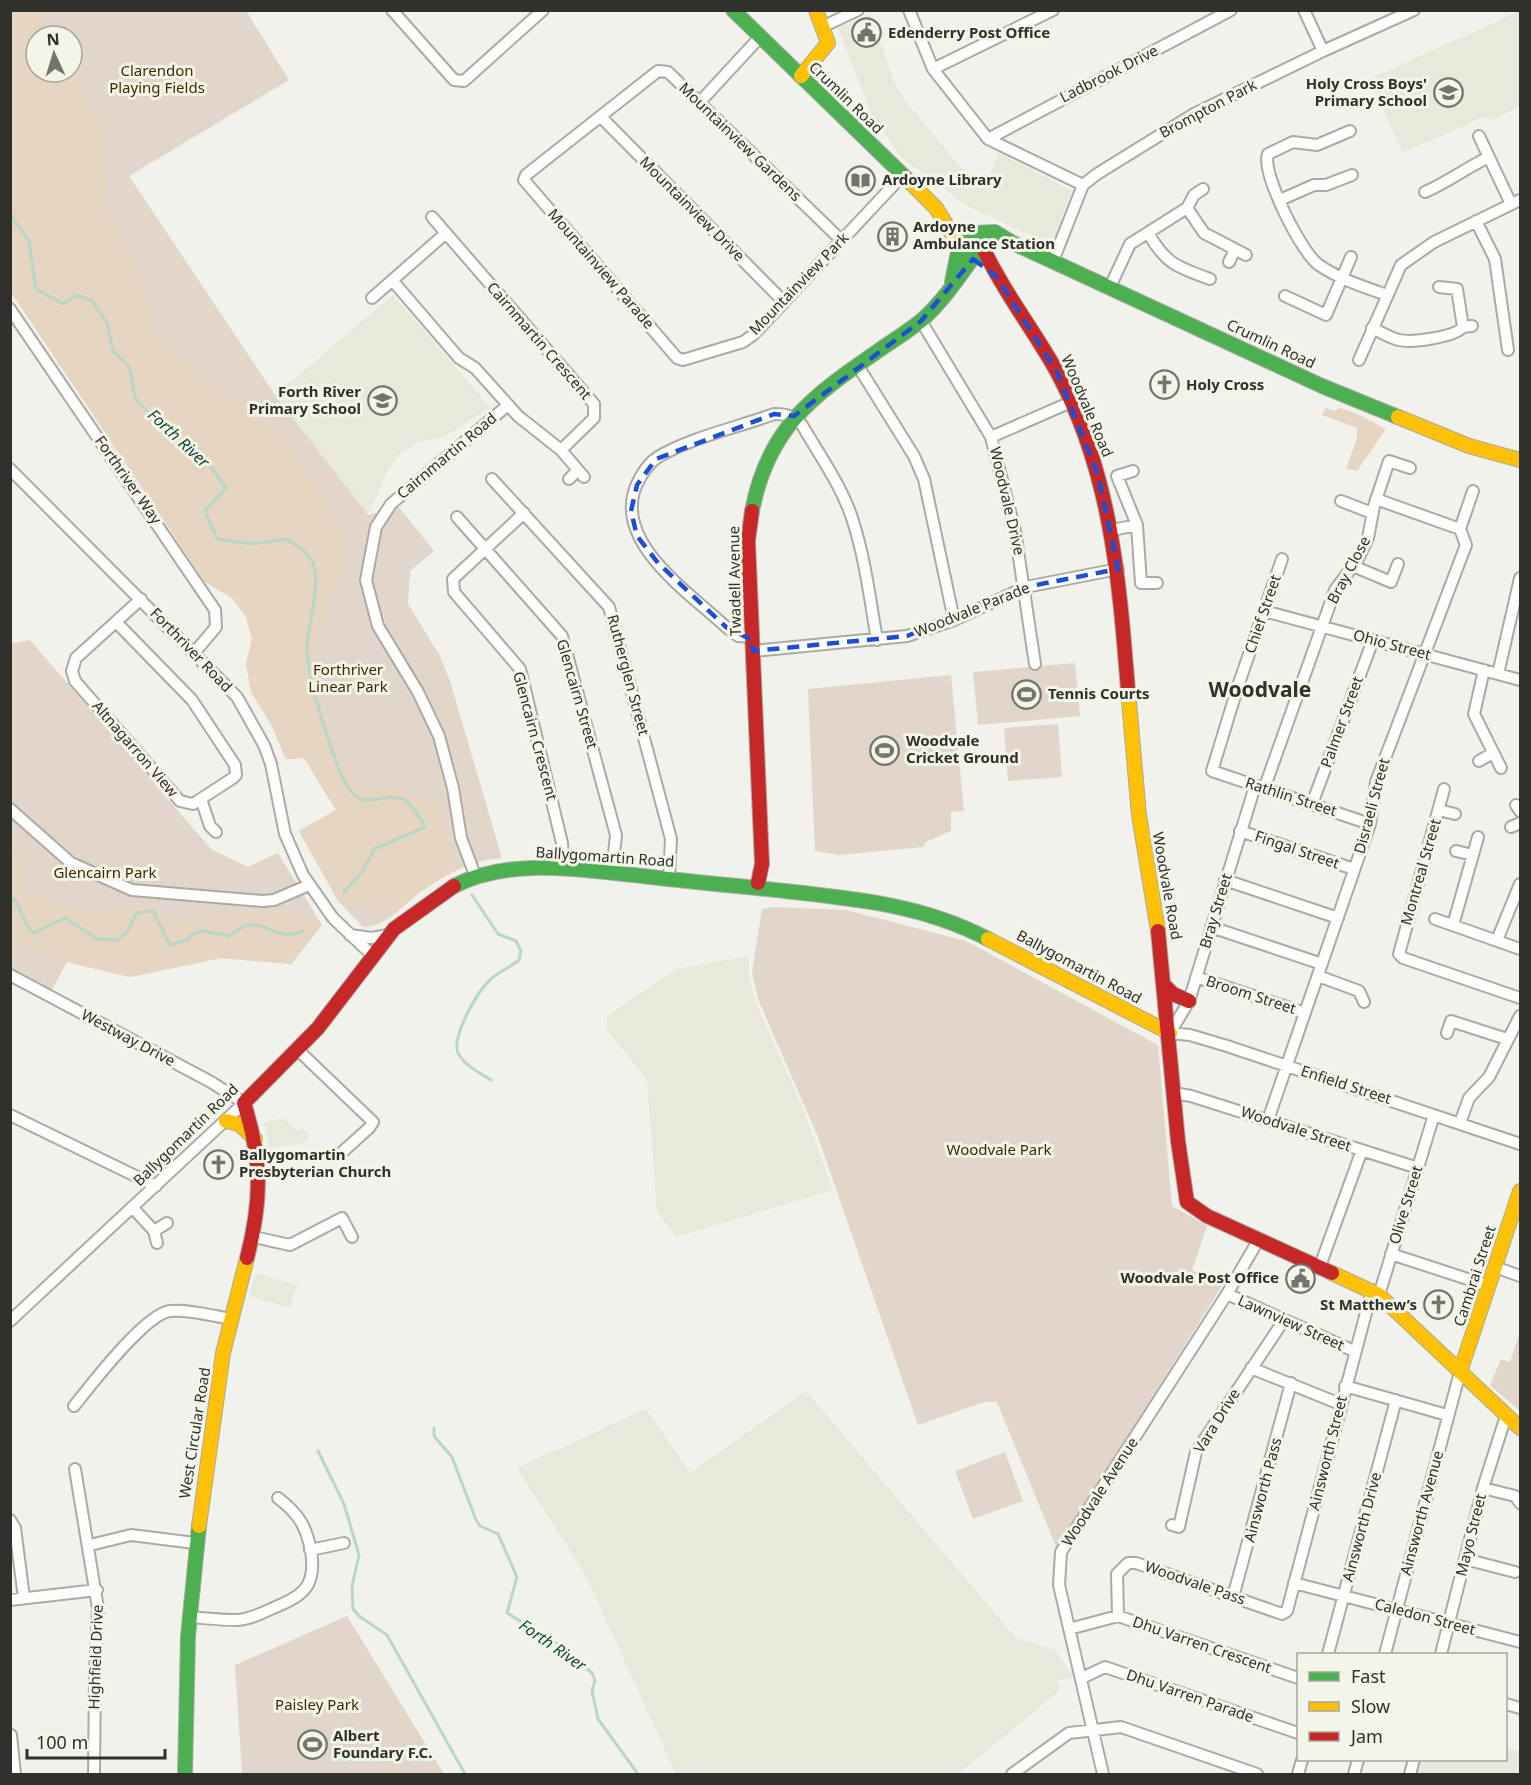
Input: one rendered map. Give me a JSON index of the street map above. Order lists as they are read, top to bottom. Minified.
{"streets":{"main road":["Crumlin Road","Woodvale Road","Twadell Avenue","Ballygomartin Road","Cambrai Street","West Circular Road"],"street":["Ladbrook Drive","Brompton Park","Mountainview Gardens","Mountainview Drive","Mountainview Parade","Mountainview Park","Cairnmartin Crescent","Cairnmartin Road","Forthriver Way","Woodvale Drive","Bray Close","Woodvale Parade","Chief Street","Ohio Street","Forthriver Road","Rutherglen Street","Glencairn Street","Palmer Street","Glencairn Crescent","Altnagarron View","Rathlin Street","Disraeli Street","Fingal Street","Montreal Street","Bray Street","Broom Street","Westway Drive","Enfield Street","Woodvale Street","Olive Street","Lawnview Street","Vara Drive","Ainsworth Street","Ainsworth Pass","Woodvale Avenue","Ainsworth Avenue","Ainsworth Drive","Mayo Street","Woodvale Pass","Caledon Street","Dhu Varren Crescent","Highfield Drive","Dhu Varren Parade"]},"crossings":[["Crumlin Road","Mountainview Park"],["Crumlin Road","Woodvale Road"],["Crumlin Road","Twadell Avenue"],["Mountainview Gardens","Mountainview Drive"],["Mountainview Gardens","Mountainview Parade"],["Mountainview Gardens","Mountainview Park"],["Mountainview Drive","Mountainview Park"],["Mountainview Parade","Mountainview Park"],["Woodvale Road","Twadell Avenue"],["Woodvale Road","Woodvale Parade"],["Woodvale Road","Ballygomartin Road"],["Woodvale Road","Bray Street"],["Woodvale Road","Enfield Street"],["Woodvale Road","Woodvale Street"],["Woodvale Road","Olive Street"],["Woodvale Road","Cambrai Street"],["Woodvale Road","Ainsworth Street"],["Woodvale Road","Woodvale Avenue"],["Woodvale Road","Ainsworth Avenue"],["Woodvale Road","Mayo Street"],["Cairnmartin Road","Ballygomartin Road"],["Forthriver Way","Forthriver Road"],["Woodvale Drive","Twadell Avenue"],["Woodvale Drive","Woodvale Parade"],["Bray Close","Ohio Street"],["Bray Close","Bray Street"],["Twadell Avenue","Woodvale Parade"],["Twadell Avenue","Ballygomartin Road"],["Chief Street","Ohio Street"],["Chief Street","Rathlin Street"],["Ohio Street","Palmer Street"],["Ohio Street","Disraeli Street"],["Ohio Street","Bray Street"],["Forthriver Road","Ballygomartin Road"],["Rutherglen Street","Glencairn Crescent"],["Rutherglen Street","Ballygomartin Road"],["Glencairn Street","Glencairn Crescent"],["Glencairn Street","Ballygomartin Road"],["Palmer Street","Rathlin Street"],["Glencairn Crescent","Ballygomartin Road"],["Rathlin Street","Disraeli Street"],["Rathlin Street","Bray Street"],["Disraeli Street","Fingal Street"],["Disraeli Street","Broom Street"],["Disraeli Street","Enfield Street"],["Disraeli Street","Woodvale Street"],["Fingal Street","Bray Street"],["Ballygomartin Road","Bray Street"],["Ballygomartin Road","Westway Drive"],["Ballygomartin Road","Enfield Street"],["Ballygomartin Road","West Circular Road"],["Bray Street","Broom Street"],["Bray Street","Enfield Street"],["Westway Drive","West Circular Road"],["Enfield Street","Olive Street"],["Woodvale Street","Olive Street"],["Olive Street","Ainsworth Street"],["Cambrai Street","Ainsworth Avenue"],["Lawnview Street","Vara Drive"],["Lawnview Street","Ainsworth Street"],["Lawnview Street","Woodvale Avenue"],["Ainsworth Street","Woodvale Pass"],["Ainsworth Street","Caledon Street"],["Ainsworth Pass","Woodvale Pass"],["Woodvale Avenue","Dhu Varren Crescent"],["Woodvale Avenue","Dhu Varren Parade"],["Ainsworth Avenue","Caledon Street"],["Ainsworth Drive","Caledon Street"],["Mayo Street","Caledon Street"],["Woodvale Pass","Dhu Varren Crescent"]],"districts":["Woodvale"],"water":["Forth River"],"parks":["Clarendon Playing Fields","Forthriver Linear Park","Glencairn Park","Woodvale Park","Paisley Park"],"places":{"public building":["Edenderry Post Office","Woodvale Post Office"],"school or university":["Holy Cross Boys' Primary School","Forth River Primary School"],"library":["Ardoyne Library"],"building":["Ardoyne Ambulance Station"],"church":["Holy Cross","Ballygomartin Presbyterian Church","St Matthew’s"],"sports":["Tennis Courts","Woodvale Cricket Ground","Albert Foundary F.C."]},"legend":["Fast","Slow","Jam"],"scale_bar":"100 m","north":"top"}
